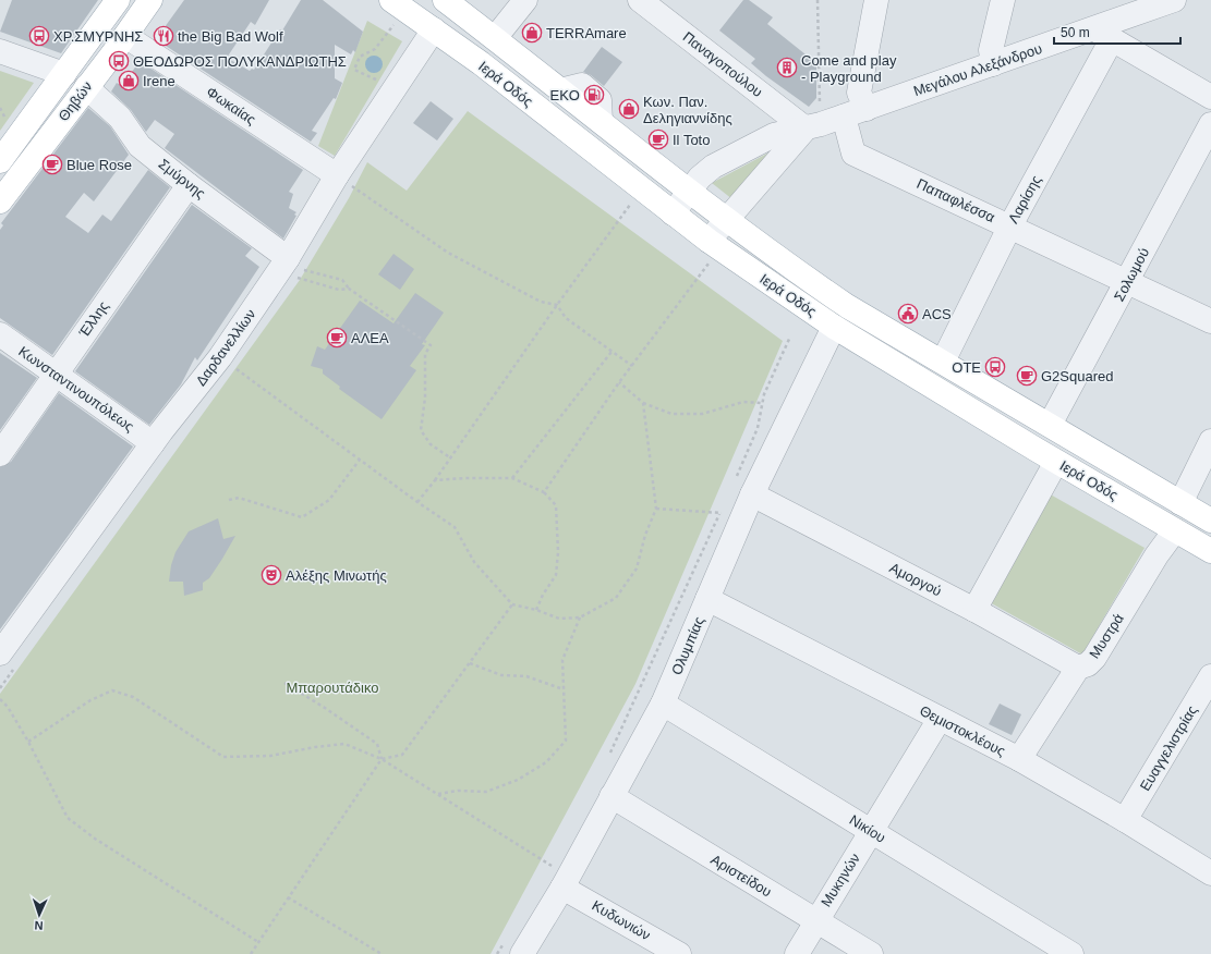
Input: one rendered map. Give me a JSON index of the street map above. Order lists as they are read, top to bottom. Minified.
{"streets":{"main road":["Ιερά Οδός","Θηβών"],"street":["Παναγοπούλου","Μεγάλου Αλεξάνδρου","Φωκαίας","Σμύρνης","Λαρίσης","Παπαφλέσσα","Σολωμού","Έλλης","Δαρδανελλίων","Κωνσταντινουπόλεως","Αμοργού","Μυστρά","Ολυμπίας","Θεμιστοκλέους","Ευαγγελιστρίας","Νικίου","Αριστείδου","Μυκηνών","Κυδωνιών"]},"crossings":[["Παναγοπούλου","Μεγάλου Αλεξάνδρου"],["Μεγάλου Αλεξάνδρου","Ιερά Οδός"],["Μεγάλου Αλεξάνδρου","Λαρίσης"],["Μεγάλου Αλεξάνδρου","Παπαφλέσσα"],["Ιερά Οδός","Λαρίσης"],["Ιερά Οδός","Σολωμού"],["Ιερά Οδός","Δαρδανελλίων"],["Ιερά Οδός","Μυστρά"],["Ιερά Οδός","Ολυμπίας"],["Θηβών","Φωκαίας"],["Θηβών","Σμύρνης"],["Φωκαίας","Δαρδανελλίων"],["Σμύρνης","Έλλης"],["Σμύρνης","Δαρδανελλίων"],["Λαρίσης","Παπαφλέσσα"],["Παπαφλέσσα","Σολωμού"],["Έλλης","Κωνσταντινουπόλεως"],["Δαρδανελλίων","Κωνσταντινουπόλεως"],["Αμοργού","Μυστρά"],["Αμοργού","Ολυμπίας"],["Μυστρά","Θεμιστοκλέους"],["Ολυμπίας","Θεμιστοκλέους"],["Ολυμπίας","Νικίου"],["Ολυμπίας","Αριστείδου"],["Ολυμπίας","Κυδωνιών"],["Θεμιστοκλέους","Ευαγγελιστρίας"],["Θεμιστοκλέους","Μυκηνών"],["Νικίου","Μυκηνών"],["Αριστείδου","Μυκηνών"]],"parks":["Μπαρουτάδικο"],"places":{"shop":["TERRAmare","Irene","Κων. Παν. Δεληγιαννίδης"],"bus stop":["ΧΡ.ΣΜΥΡΝΗΣ","ΘΕΟΔΩΡΟΣ ΠΟΛΥΚΑΝΔΡΙΩΤΗΣ","ΟΤΕ"],"restaurant":["the Big Bad Wolf"],"building":["Come and play - Playground"],"fuel station":["EKO"],"cafe":["Il Toto","Blue Rose","ΑΛΕΑ","G2Squared"],"public building":["ACS"],"theatre":["Αλέξης Μινωτής"]},"scale_bar":"50 m","north":"bottom"}
